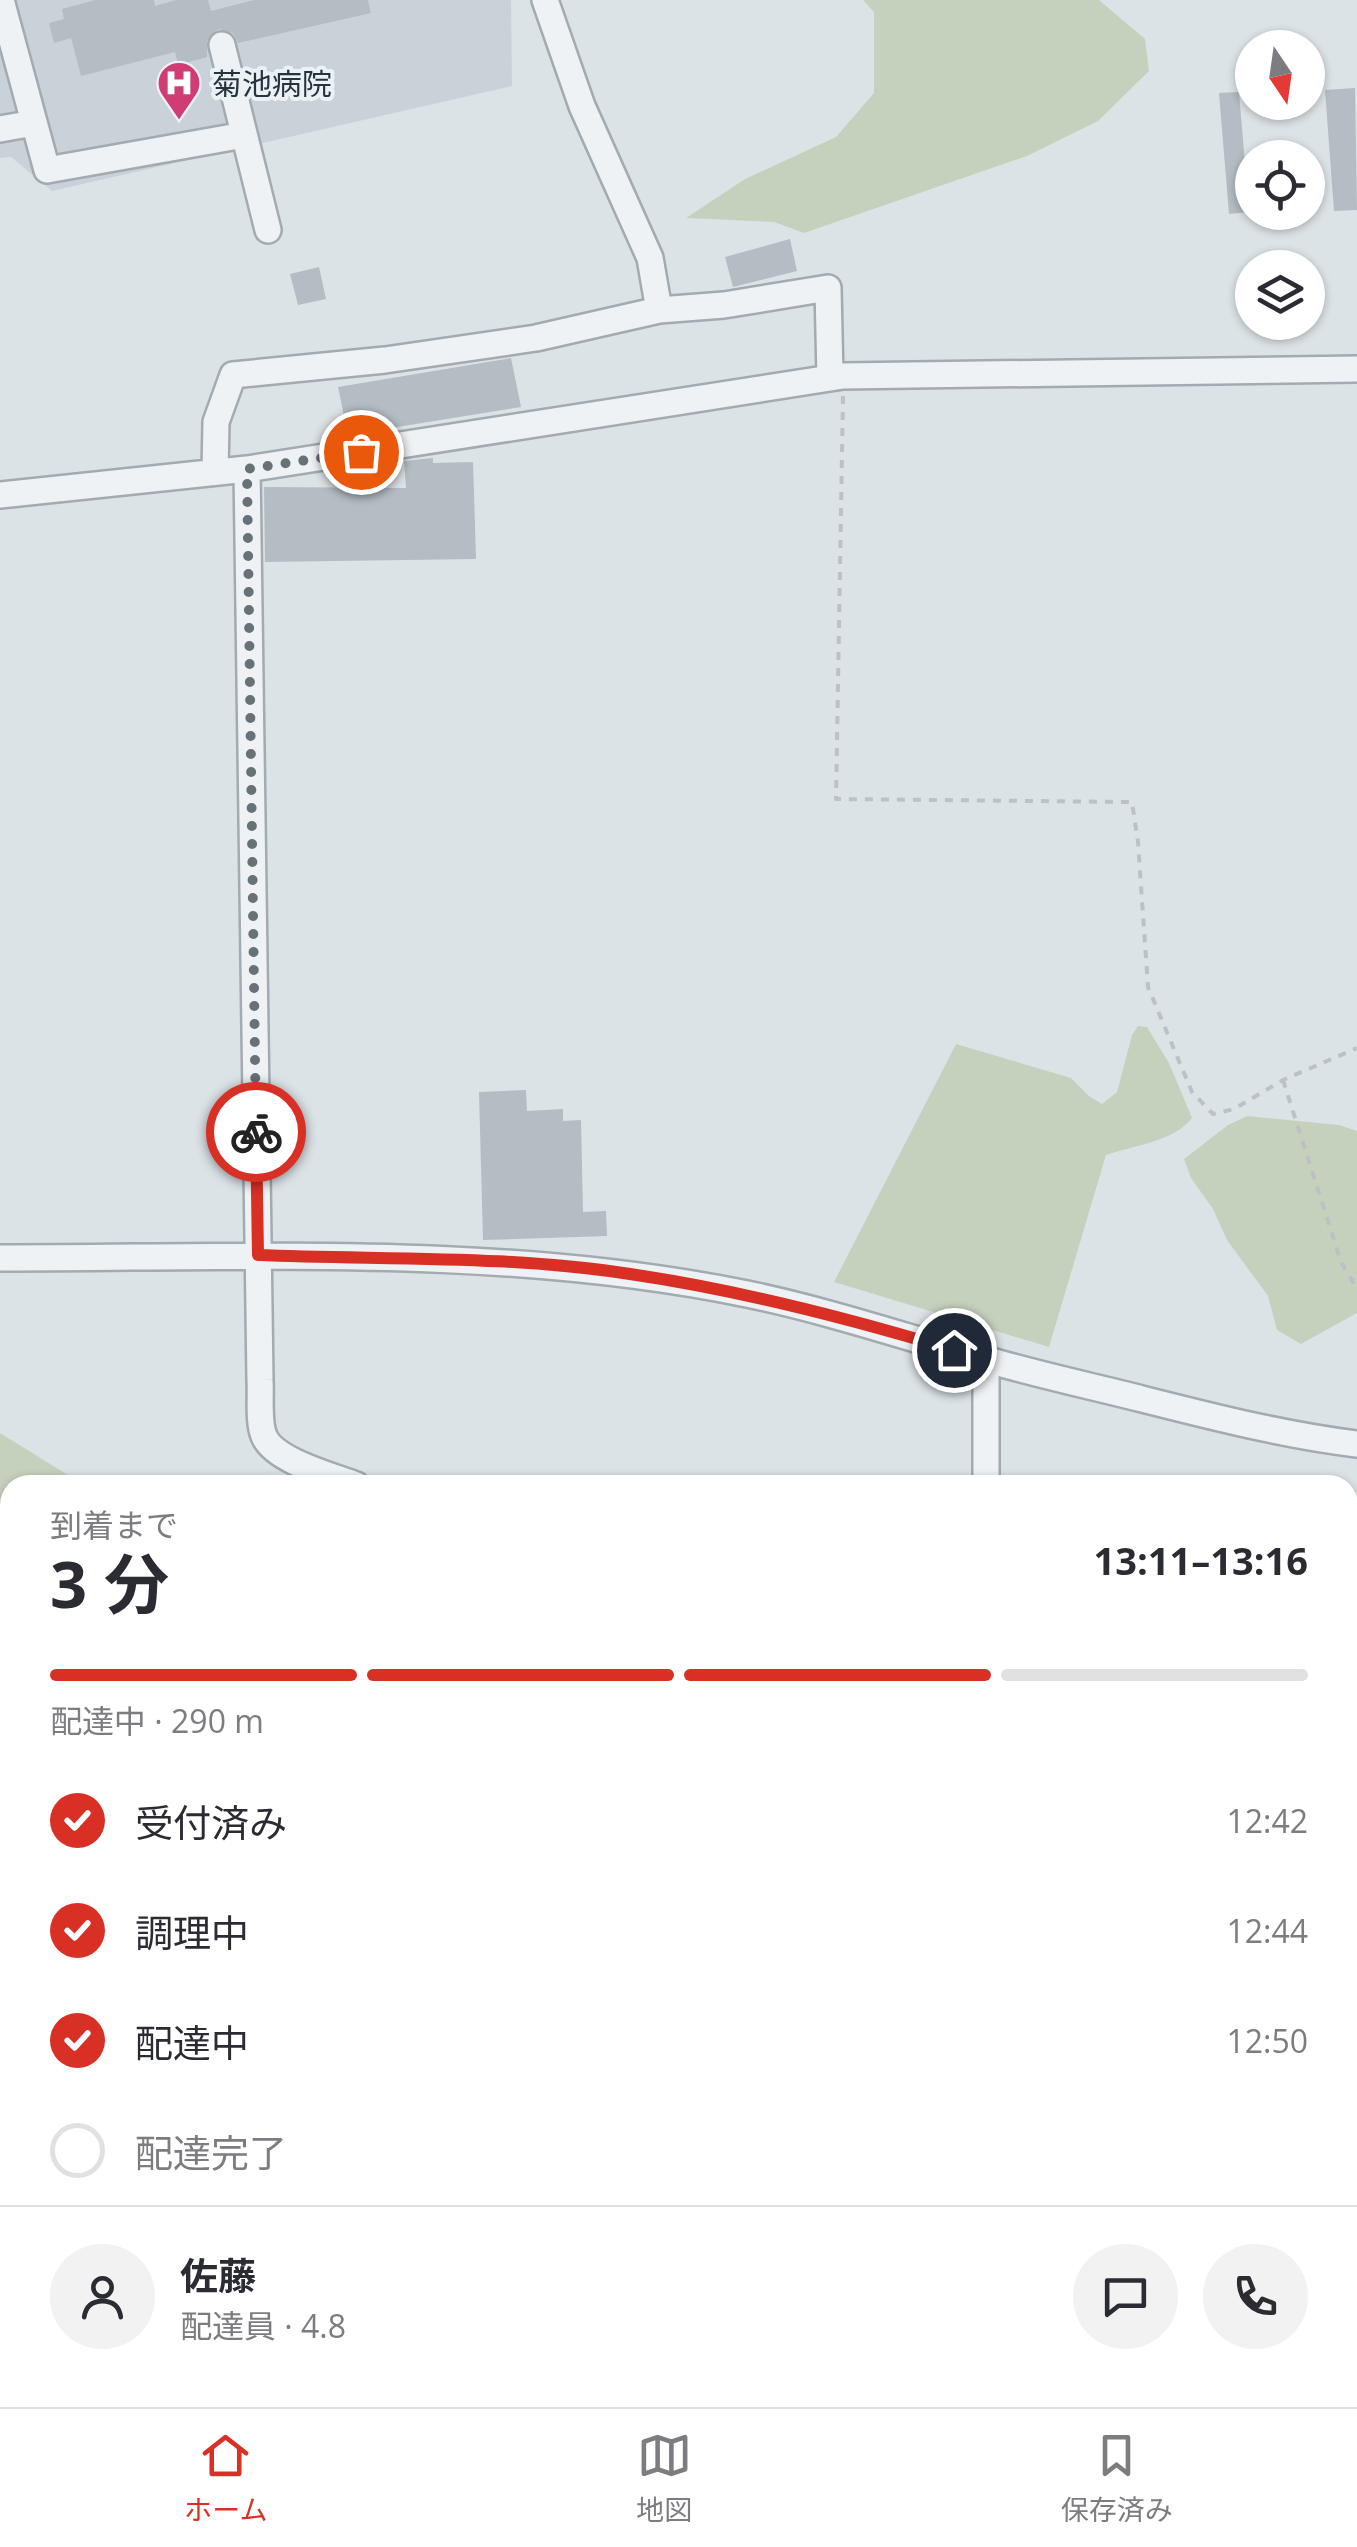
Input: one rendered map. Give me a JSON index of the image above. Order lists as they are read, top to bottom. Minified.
{"places":{"hospital":["菊池病院"]},"north":"bottom","page":{"heading":["3 分","到着まで","13:11–13:16"],"panel":["佐藤","配達員 · 4.8"],"bar":"配達中 · 290 m","list":[["受付済み","12:42"],["調理中","12:44"],["配達中","12:50"],"配達完了"],"tabs":["ホーム","地図","保存済み"]}}
